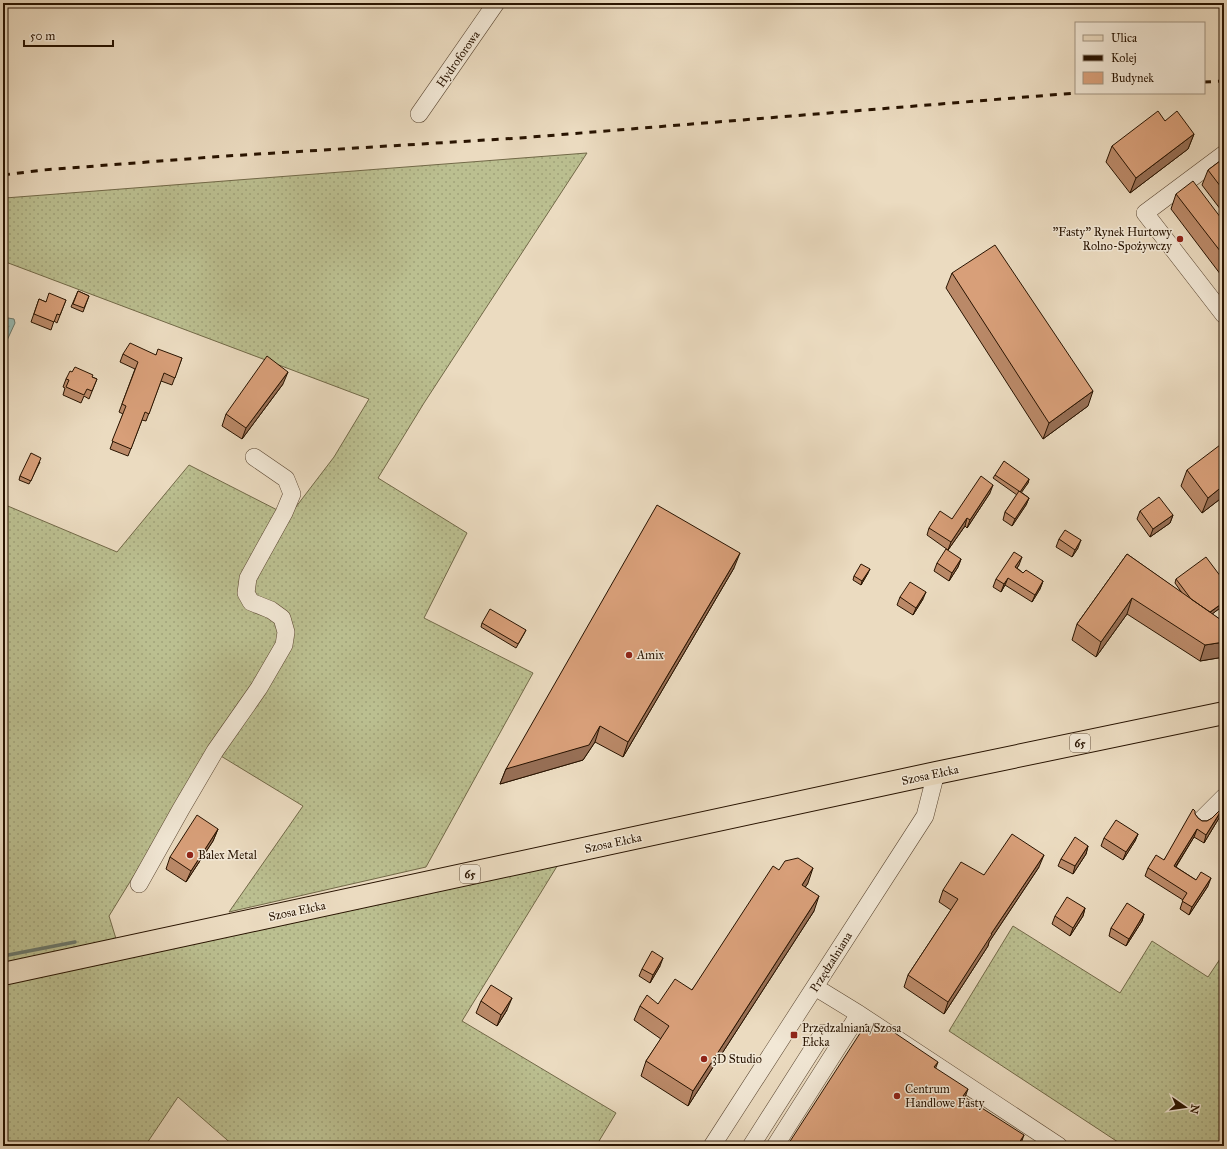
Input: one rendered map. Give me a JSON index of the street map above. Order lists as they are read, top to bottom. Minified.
{"streets":{"main road":["65","Szosa Ełcka"],"street":["Hydroforowa","Przędzalniana"]},"crossings":[["Szosa Ełcka","Przędzalniana"]],"places":{"other":["\"Fasty\" Rynek Hurtowy Rolno-Spożywczy","Amix","Balex Metal","3D Studio","Centrum Handlowe Fasty"],"transit":["Przędzalniana/Szosa Ełcka"]},"legend":["Ulica","Kolej","Budynek"],"scale_bar":"50 m","north":"right"}
